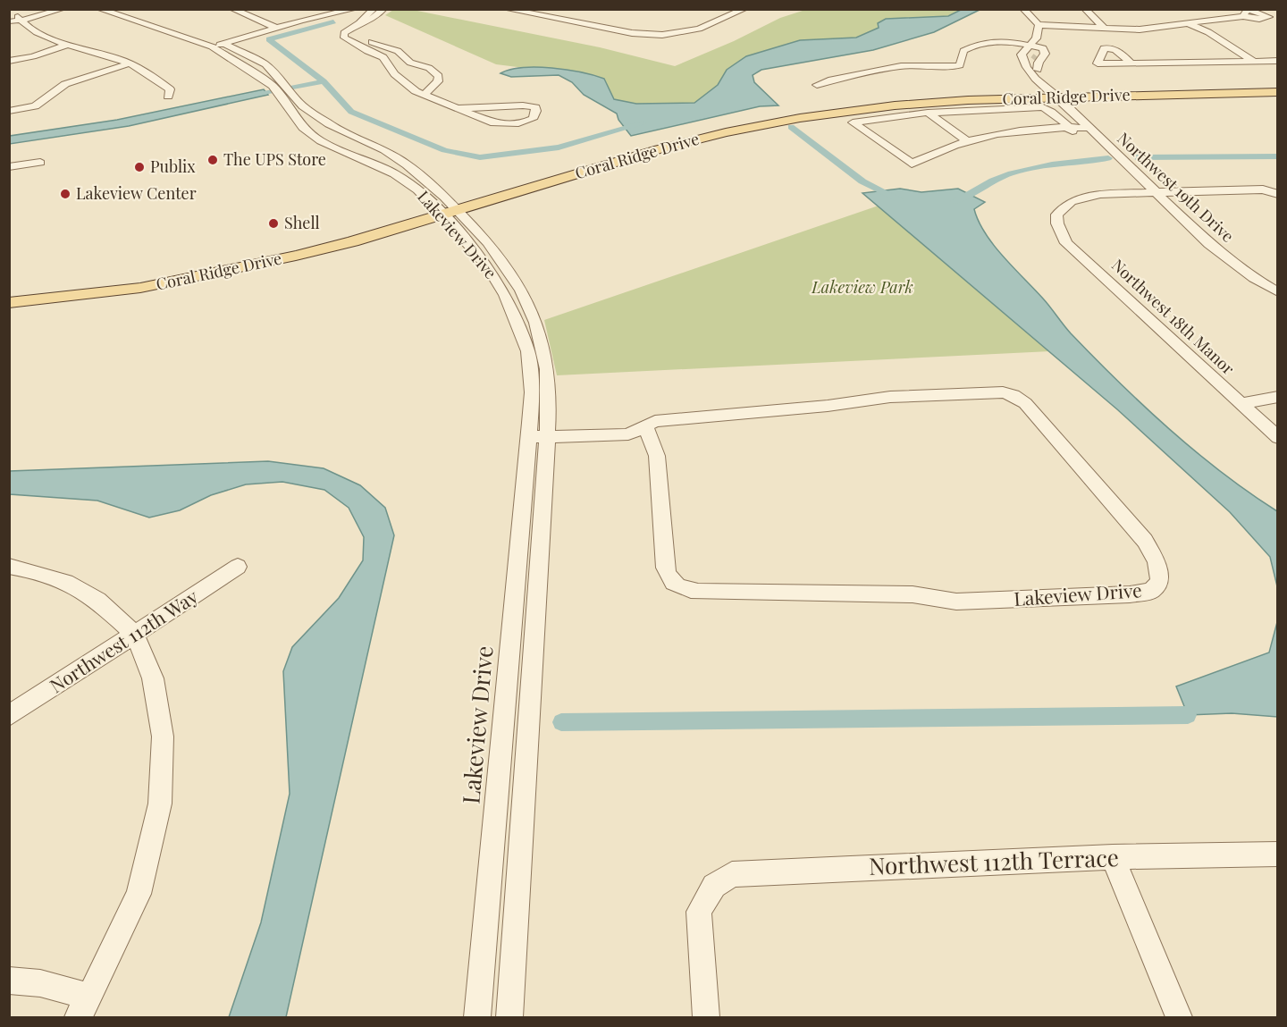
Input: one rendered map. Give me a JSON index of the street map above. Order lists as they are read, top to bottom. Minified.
{"streets":{"main road":["Coral Ridge Drive"],"street":["Northwest 19th Drive","Lakeview Drive","Northwest 18th Manor","Northwest 112th Way","Northwest 112th Terrace"]},"crossings":[["Coral Ridge Drive","Northwest 19th Drive"],["Coral Ridge Drive","Lakeview Drive"],["Northwest 19th Drive","Northwest 18th Manor"]],"parks":["Lakeview Park"],"places":["The UPS Store","Publix","Lakeview Center","Shell"]}
